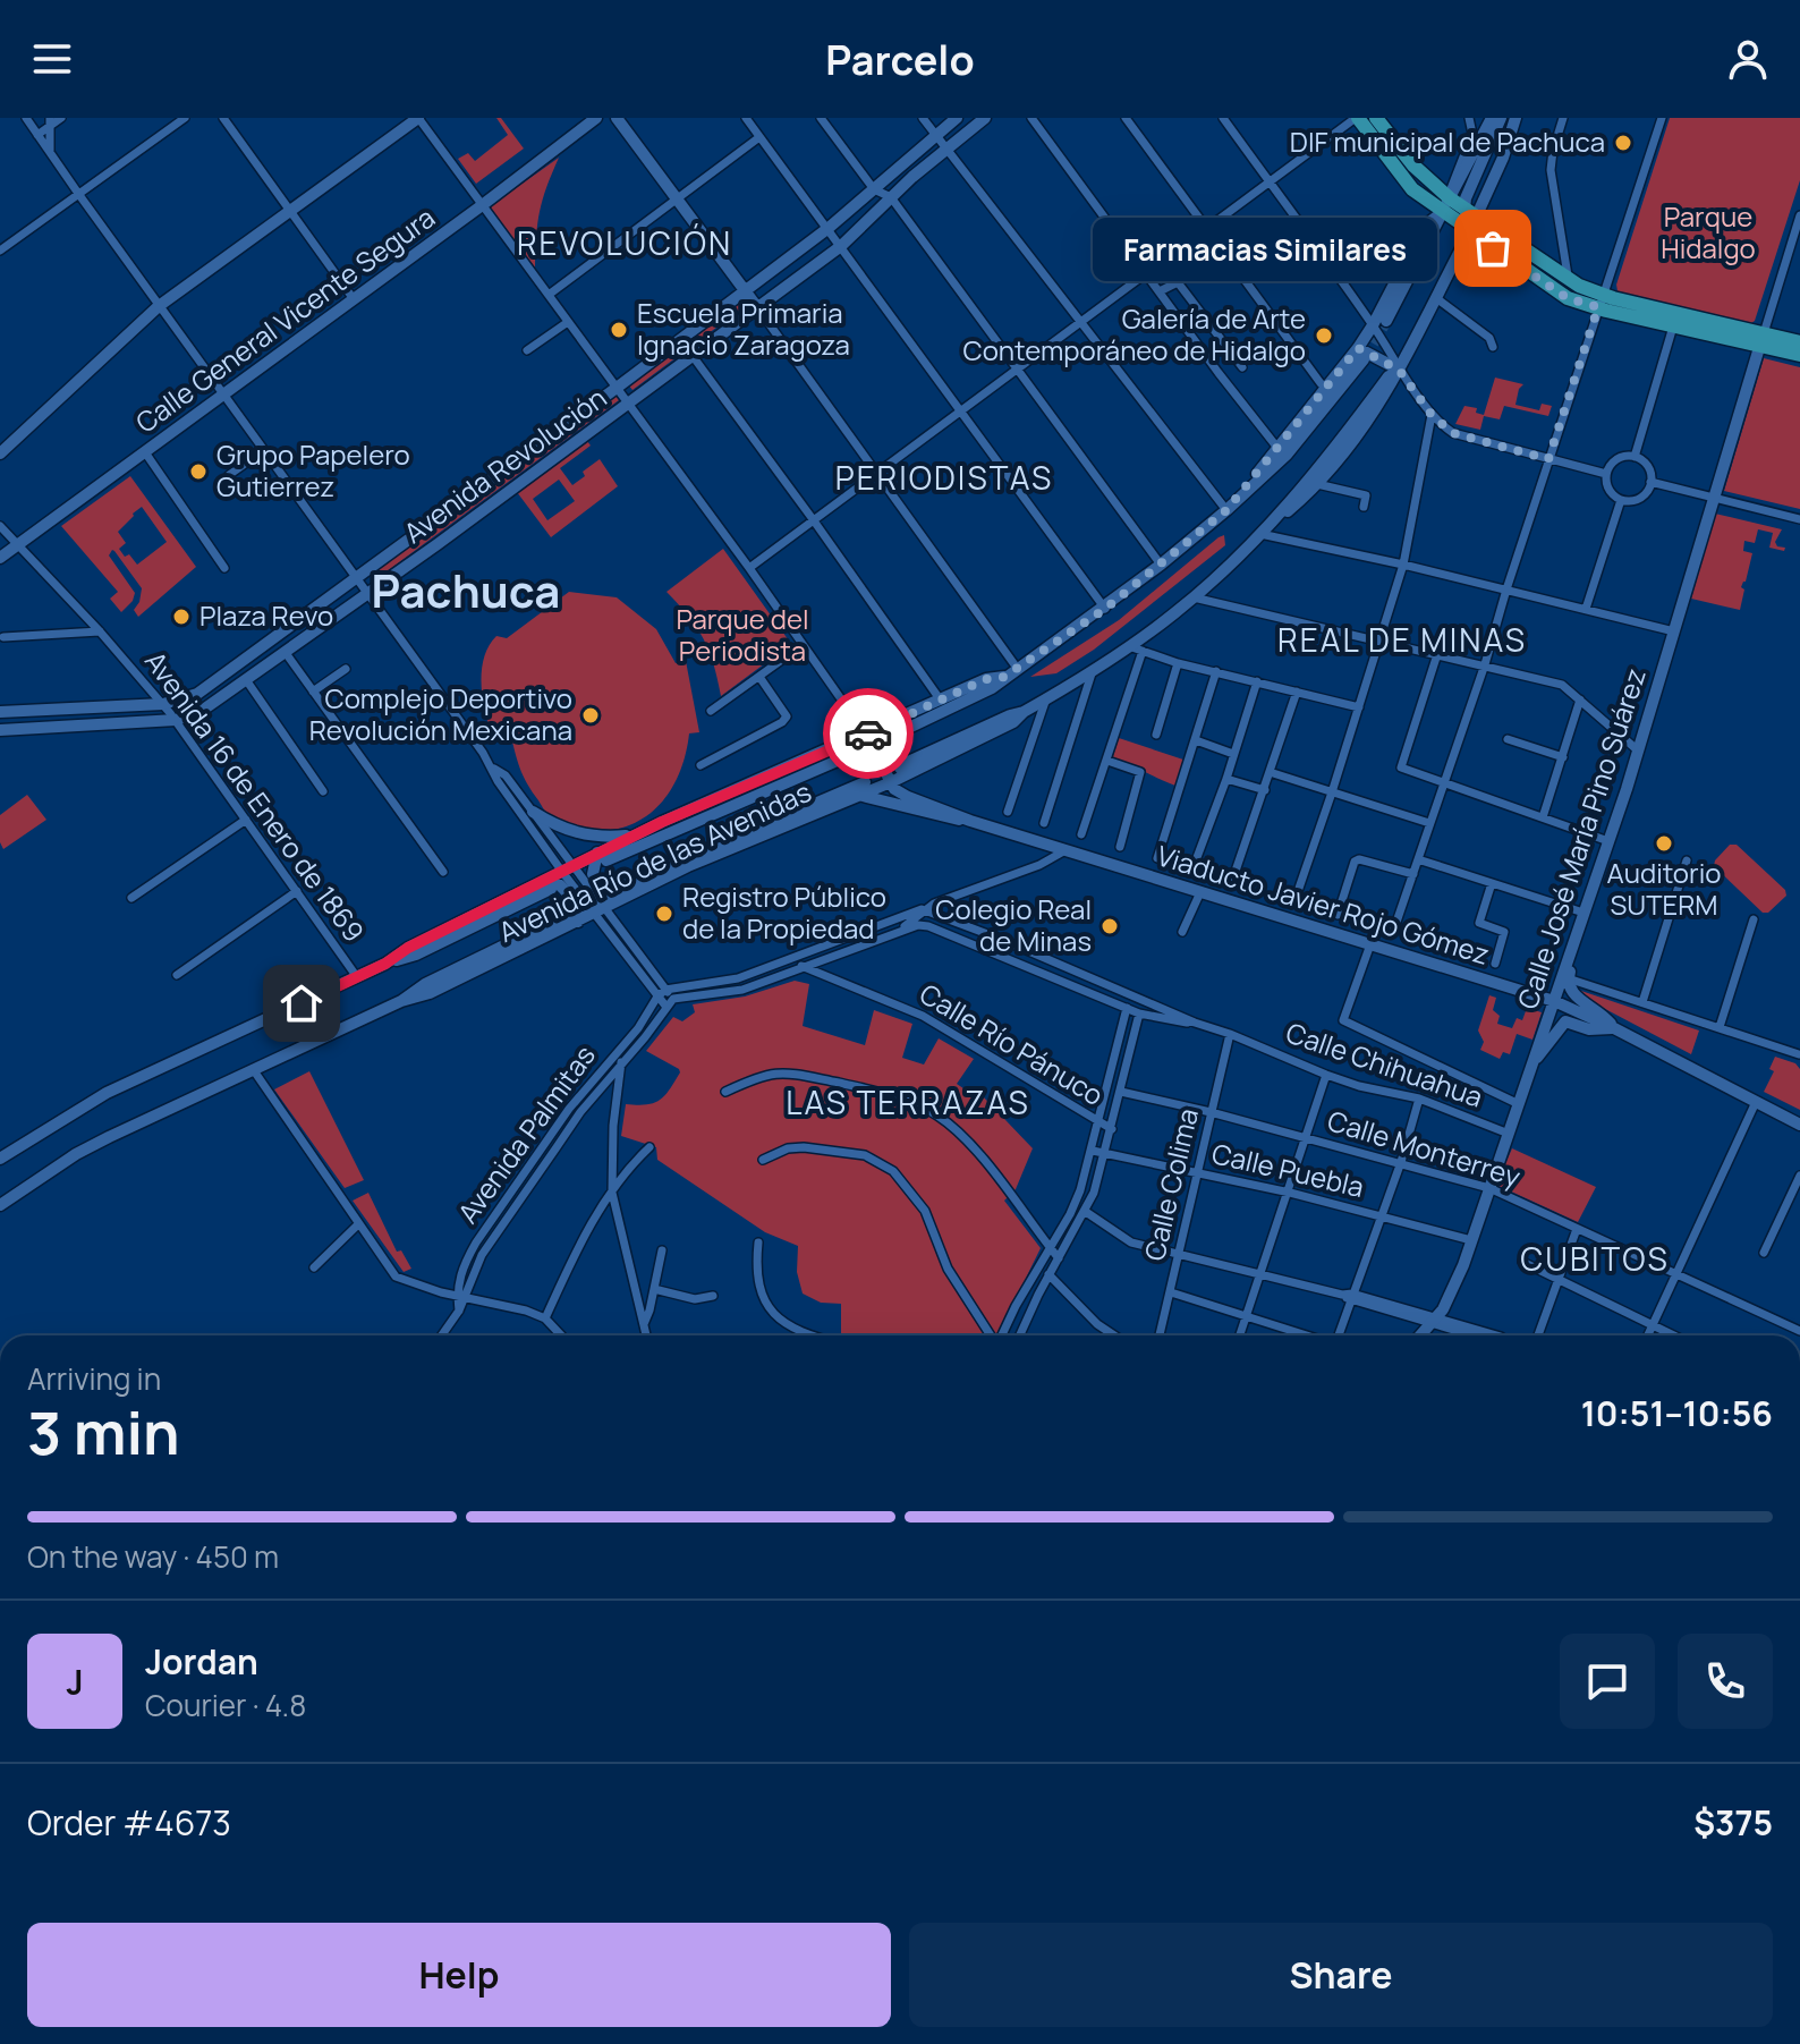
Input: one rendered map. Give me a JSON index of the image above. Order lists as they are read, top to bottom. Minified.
{"streets":{"main road":["Calle General Vicente Segura","Avenida Revolución","Calle José María Pino Suárez","Avenida Río de las Avenidas","Viaducto Javier Rojo Gómez"],"street":["Avenida 16 de Enero de 1869","Calle Río Pánuco","Calle Chihuahua","Avenida Palmitas","Calle Monterrey","Calle Puebla","Calle Colima"]},"crossings":[["Calle General Vicente Segura","Avenida 16 de Enero de 1869"],["Avenida Revolución","Avenida 16 de Enero de 1869"],["Calle José María Pino Suárez","Viaducto Javier Rojo Gómez"],["Calle José María Pino Suárez","Calle Chihuahua"],["Calle José María Pino Suárez","Calle Monterrey"],["Calle José María Pino Suárez","Calle Puebla"],["Avenida Río de las Avenidas","Viaducto Javier Rojo Gómez"],["Calle Chihuahua","Calle Colima"],["Calle Monterrey","Calle Colima"],["Calle Puebla","Calle Colima"]],"districts":["REVOLUCIÓN","PERIODISTAS","Pachuca","REAL DE MINAS","LAS TERRAZAS","CUBITOS"],"parks":["Parque Hidalgo","Parque del Periodista"],"places":["DIF municipal de Pachuca","Farmacias Similares","Escuela Primaria Ignacio Zaragoza","Galería de Arte Contemporáneo de Hidalgo","Grupo Papelero Gutierrez","Plaza Revo","Complejo Deportivo Revolución Mexicana","Auditorio SUTERM","Registro Público de la Propiedad","Colegio Real de Minas"],"page":{"header":"Parcelo","bubble":"Farmacias Similares","heading":["3 min","Arriving in","10:51–10:56"],"panel":["Jordan","Courier · 4.8","Order #4673","$375"],"bar":"On the way · 450 m","round":"J","buttons":["Help","Share"]}}
